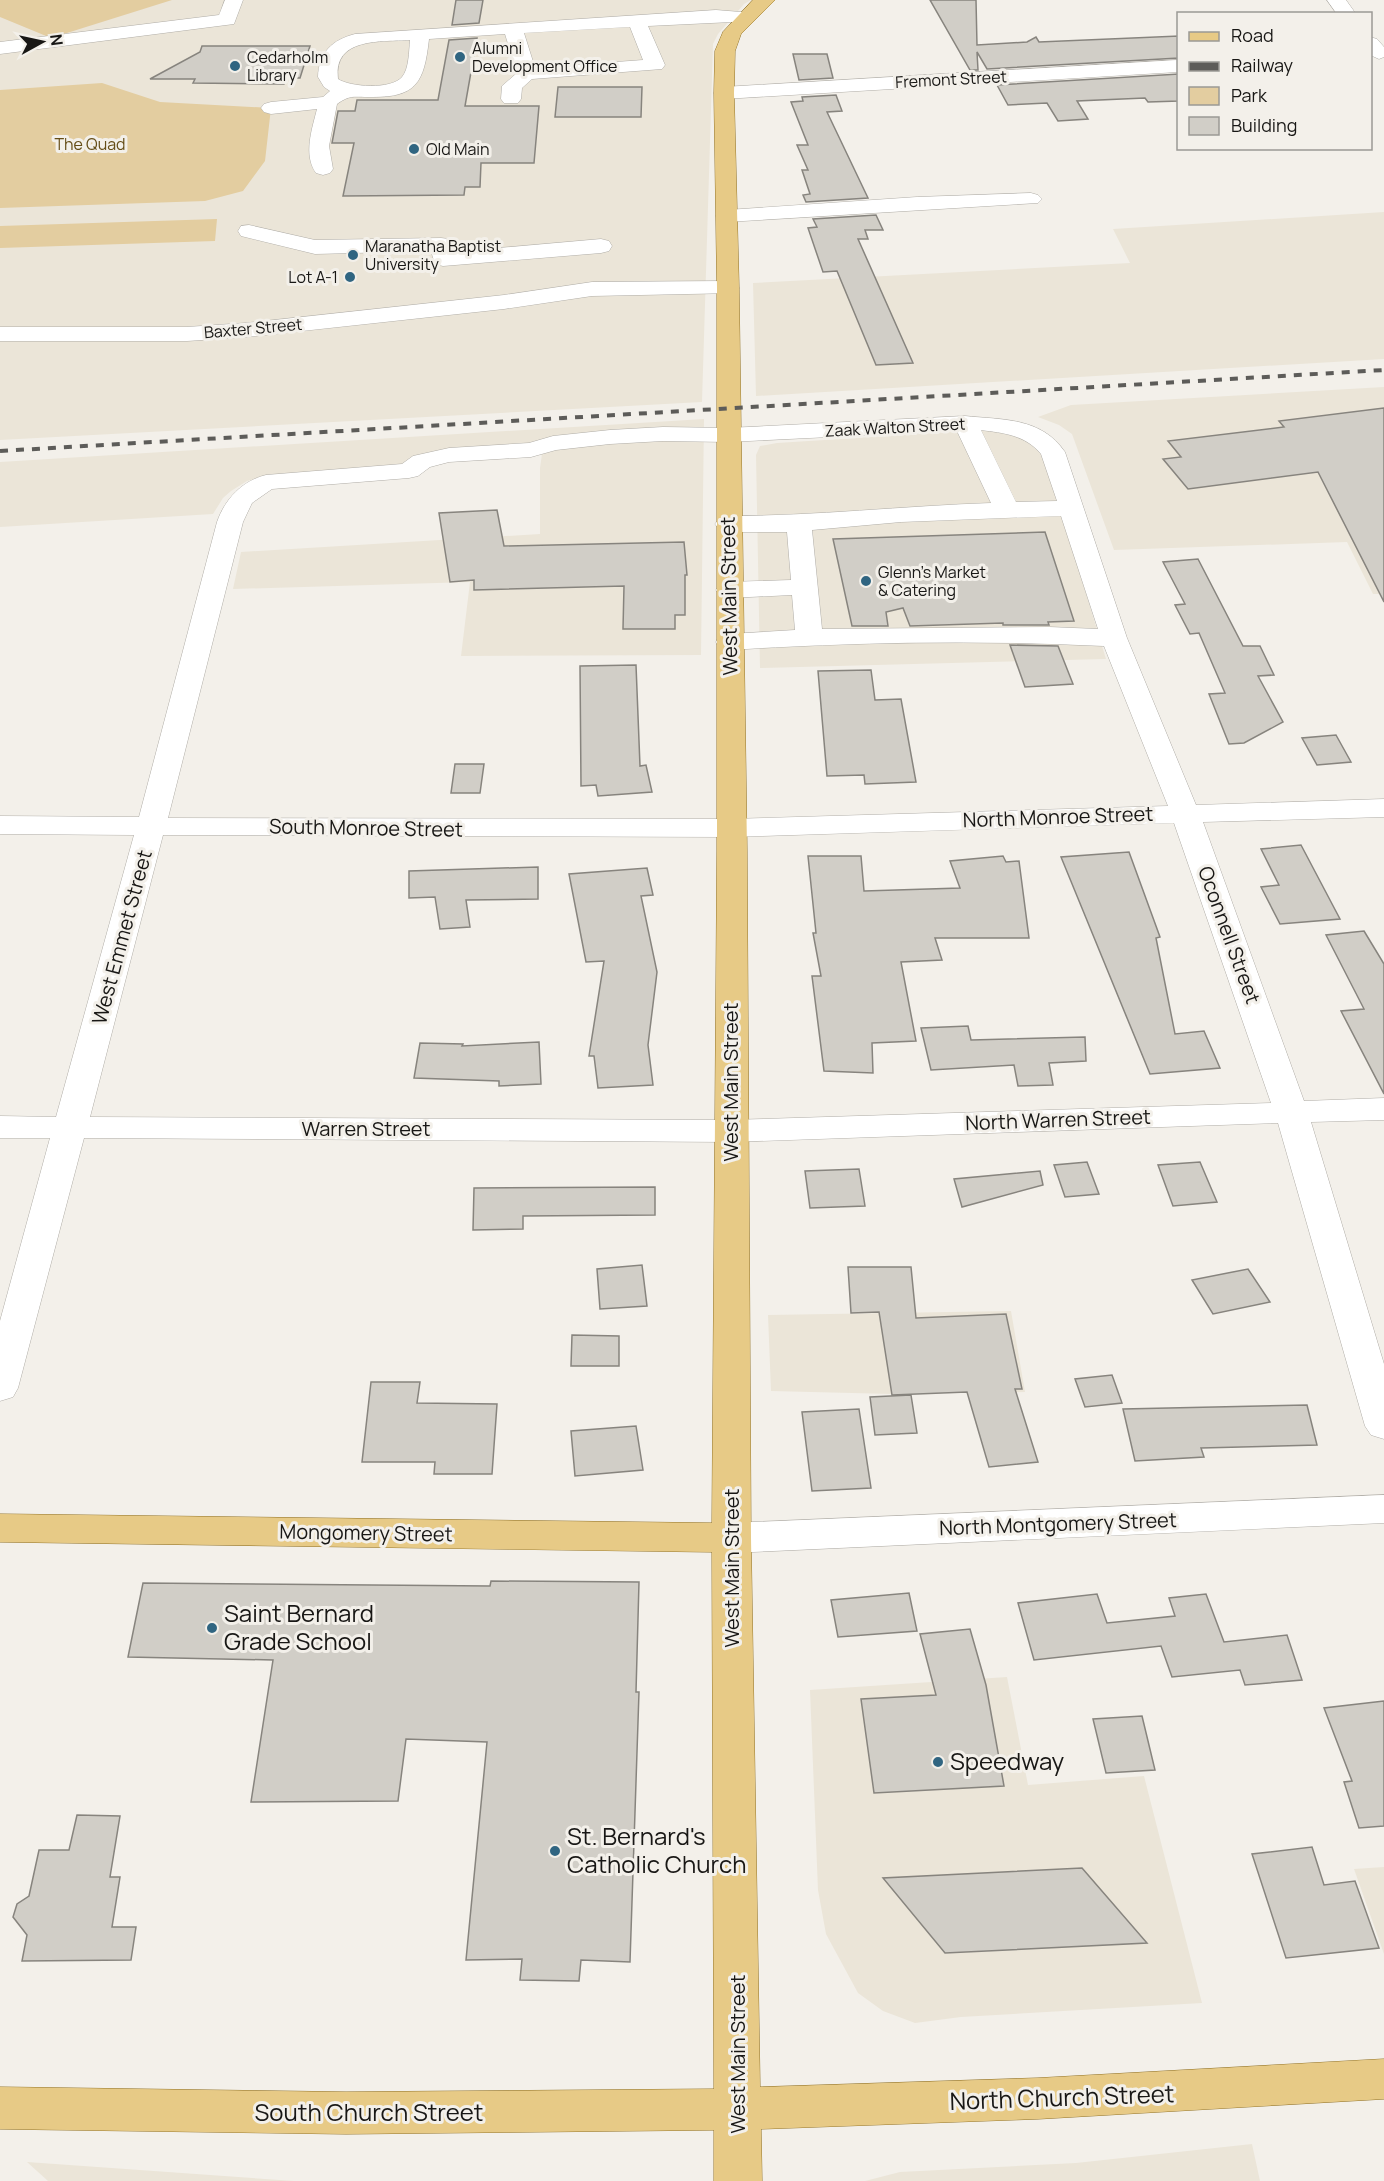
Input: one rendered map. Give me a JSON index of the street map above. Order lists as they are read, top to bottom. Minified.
{"streets":{"main road":["West Main Street","Mongomery Street","North Church Street","South Church Street"],"street":["Fremont Street","Baxter Street","Zaak Walton Street","North Monroe Street","South Monroe Street","Oconnell Street","West Emmet Street","North Warren Street","Warren Street","North Montgomery Street"]},"crossings":[["Fremont Street","West Main Street"],["Baxter Street","West Main Street"],["Zaak Walton Street","West Main Street"],["Zaak Walton Street","Oconnell Street"],["Zaak Walton Street","West Emmet Street"],["West Main Street","North Monroe Street"],["West Main Street","South Monroe Street"],["West Main Street","North Warren Street"],["West Main Street","Warren Street"],["West Main Street","North Montgomery Street"],["West Main Street","Mongomery Street"],["West Main Street","North Church Street"],["West Main Street","South Church Street"],["North Monroe Street","South Monroe Street"],["North Monroe Street","Oconnell Street"],["South Monroe Street","West Emmet Street"],["Oconnell Street","North Warren Street"],["West Emmet Street","Warren Street"],["North Warren Street","Warren Street"],["North Montgomery Street","Mongomery Street"],["North Church Street","South Church Street"]],"parks":["The Quad"],"places":["Alumni Development Office","Cedarholm Library","Old Main","Maranatha Baptist University","Lot A-1","Glenn's Market & Catering","Saint Bernard Grade School","Speedway","St. Bernard's Catholic Church"],"legend":["Road","Railway","Park","Building"],"north":"right"}
